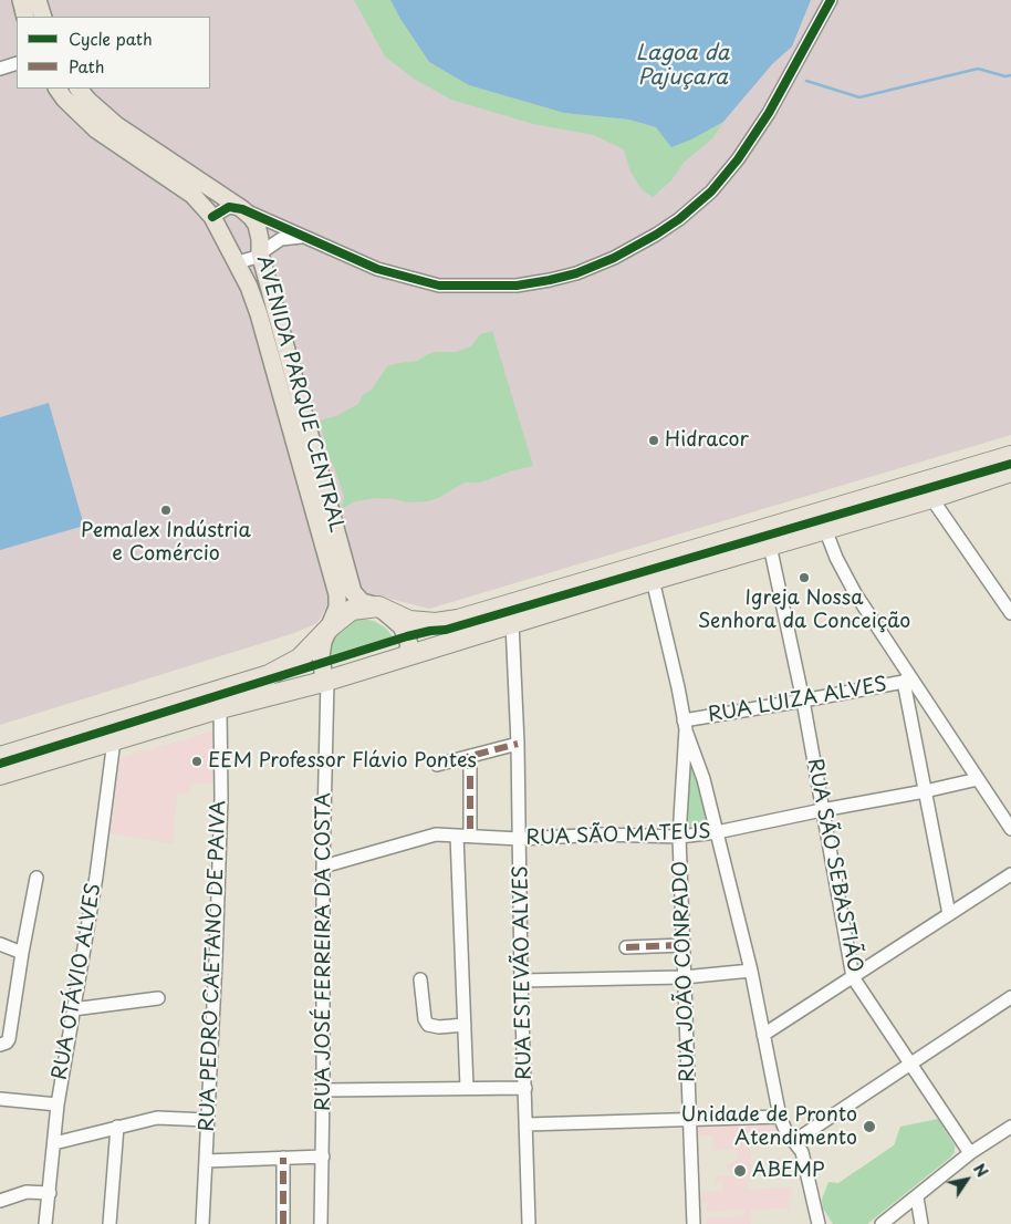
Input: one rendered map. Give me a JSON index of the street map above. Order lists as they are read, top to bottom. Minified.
{"streets":{"main road":["AVENIDA PARQUE CENTRAL"],"street":["RUA LUIZA ALVES","RUA SÃO MATEUS","RUA SÃO SEBASTIÃO","RUA JOSÉ FERREIRA DA COSTA","RUA PEDRO CAETANO DE PAIVA","RUA JOÃO CONRADO","RUA ESTEVÃO ALVES","RUA OTÁVIO ALVES"]},"crossings":[["AVENIDA PARQUE CENTRAL","RUA JOSÉ FERREIRA DA COSTA"],["RUA LUIZA ALVES","RUA SÃO SEBASTIÃO"],["RUA LUIZA ALVES","RUA JOÃO CONRADO"],["RUA SÃO MATEUS","RUA SÃO SEBASTIÃO"],["RUA SÃO MATEUS","RUA JOSÉ FERREIRA DA COSTA"],["RUA SÃO MATEUS","RUA JOÃO CONRADO"],["RUA SÃO MATEUS","RUA ESTEVÃO ALVES"]],"water":["Lagoa da Pajuçara"],"places":["Hidracor","Pemalex Indústria e Comércio","Igreja Nossa Senhora da Conceição","EEM Professor Flávio Pontes","Unidade de Pronto Atendimento","ABEMP"],"legend":["Cycle path","Path"],"north":"top right"}
